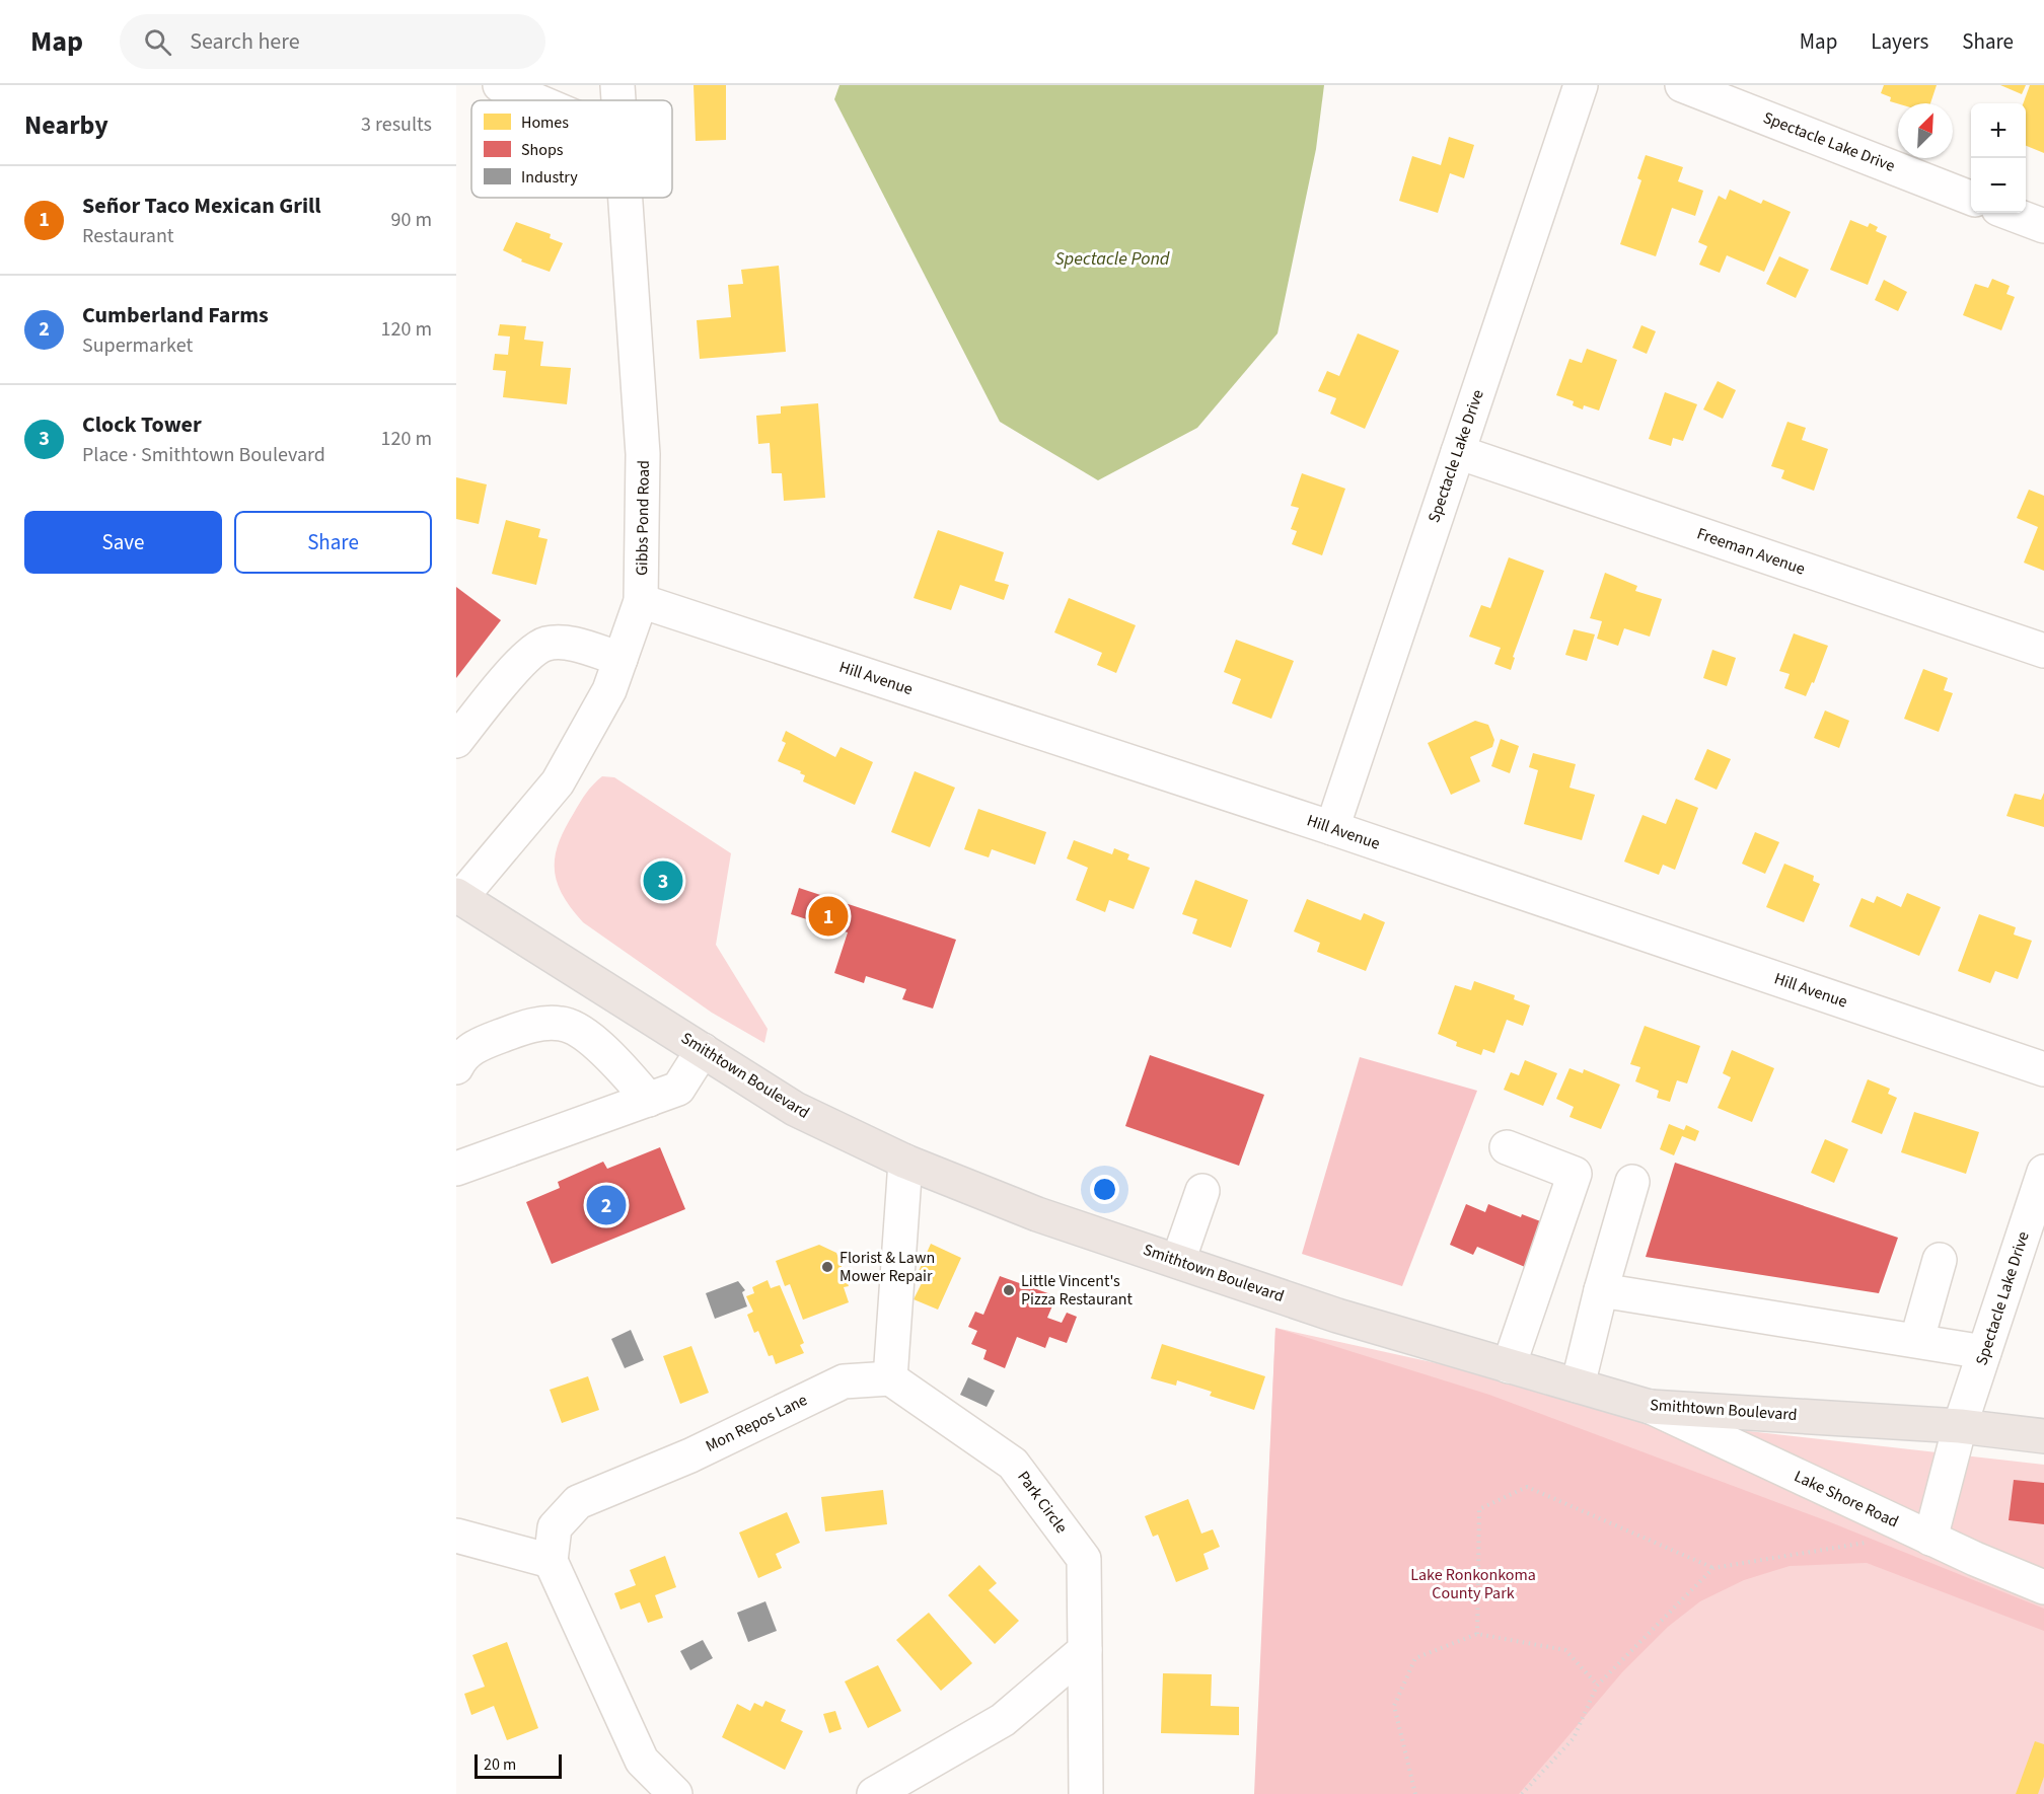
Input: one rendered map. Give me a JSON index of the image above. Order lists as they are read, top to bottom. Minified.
{"streets":{"main road":["Smithtown Boulevard"],"street":["Spectacle Lake Drive","Gibbs Pond Road","Freeman Avenue","Hill Avenue","Mon Repos Lane","Lake Shore Road","Park Circle"]},"crossings":[["Spectacle Lake Drive","Freeman Avenue"],["Spectacle Lake Drive","Hill Avenue"],["Spectacle Lake Drive","Smithtown Boulevard"],["Spectacle Lake Drive","Lake Shore Road"],["Gibbs Pond Road","Hill Avenue"],["Gibbs Pond Road","Smithtown Boulevard"],["Smithtown Boulevard","Lake Shore Road"],["Mon Repos Lane","Park Circle"]],"water":["Spectacle Pond"],"parks":["Lake Ronkonkoma County Park"],"places":["Florist & Lawn Mower Repair","Little Vincent's Pizza Restaurant"],"legend":["Homes","Shops","Industry"],"scale_bar":"20 m","north":"top right","page":{"header":"Map","search":"Search here","nav":["Map","Layers","Share"],"heading":["Nearby","3 results"],"map_buttons":["+","−"],"list":[{"mark":"1","name":"Señor Taco Mexican Grill","note":"Restaurant","value":"90 m"},{"mark":"2","name":"Cumberland Farms","note":"Supermarket","value":"120 m"},{"mark":"3","name":"Clock Tower","note":"Place · Smithtown Boulevard","value":"120 m"}],"buttons":["Save","Share"],"pins":["3","1","2"],"scale":"20 m"}}
